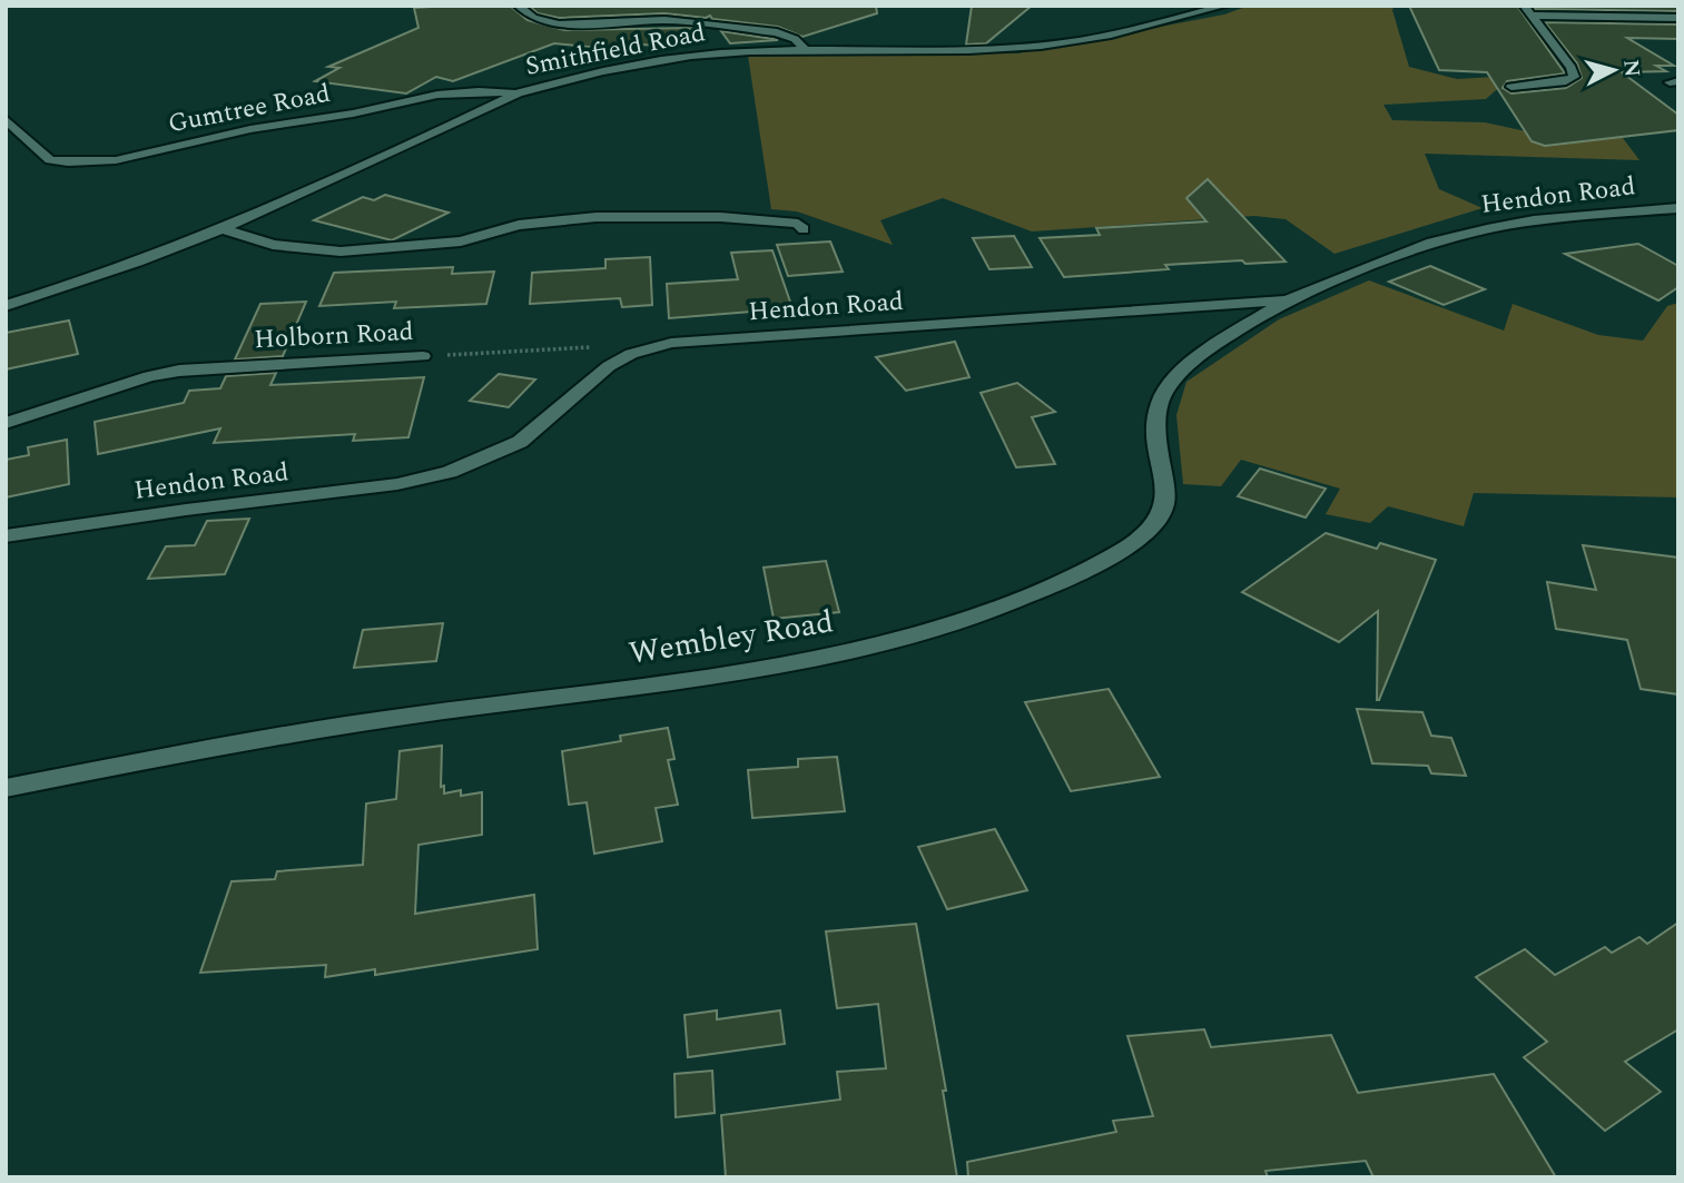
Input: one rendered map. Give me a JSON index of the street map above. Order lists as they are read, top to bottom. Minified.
{"streets":{"street":["Smithfield Road","Gumtree Road","Hendon Road","Holborn Road","Wembley Road"]},"crossings":[["Smithfield Road","Gumtree Road"],["Hendon Road","Wembley Road"]],"north":"right"}
